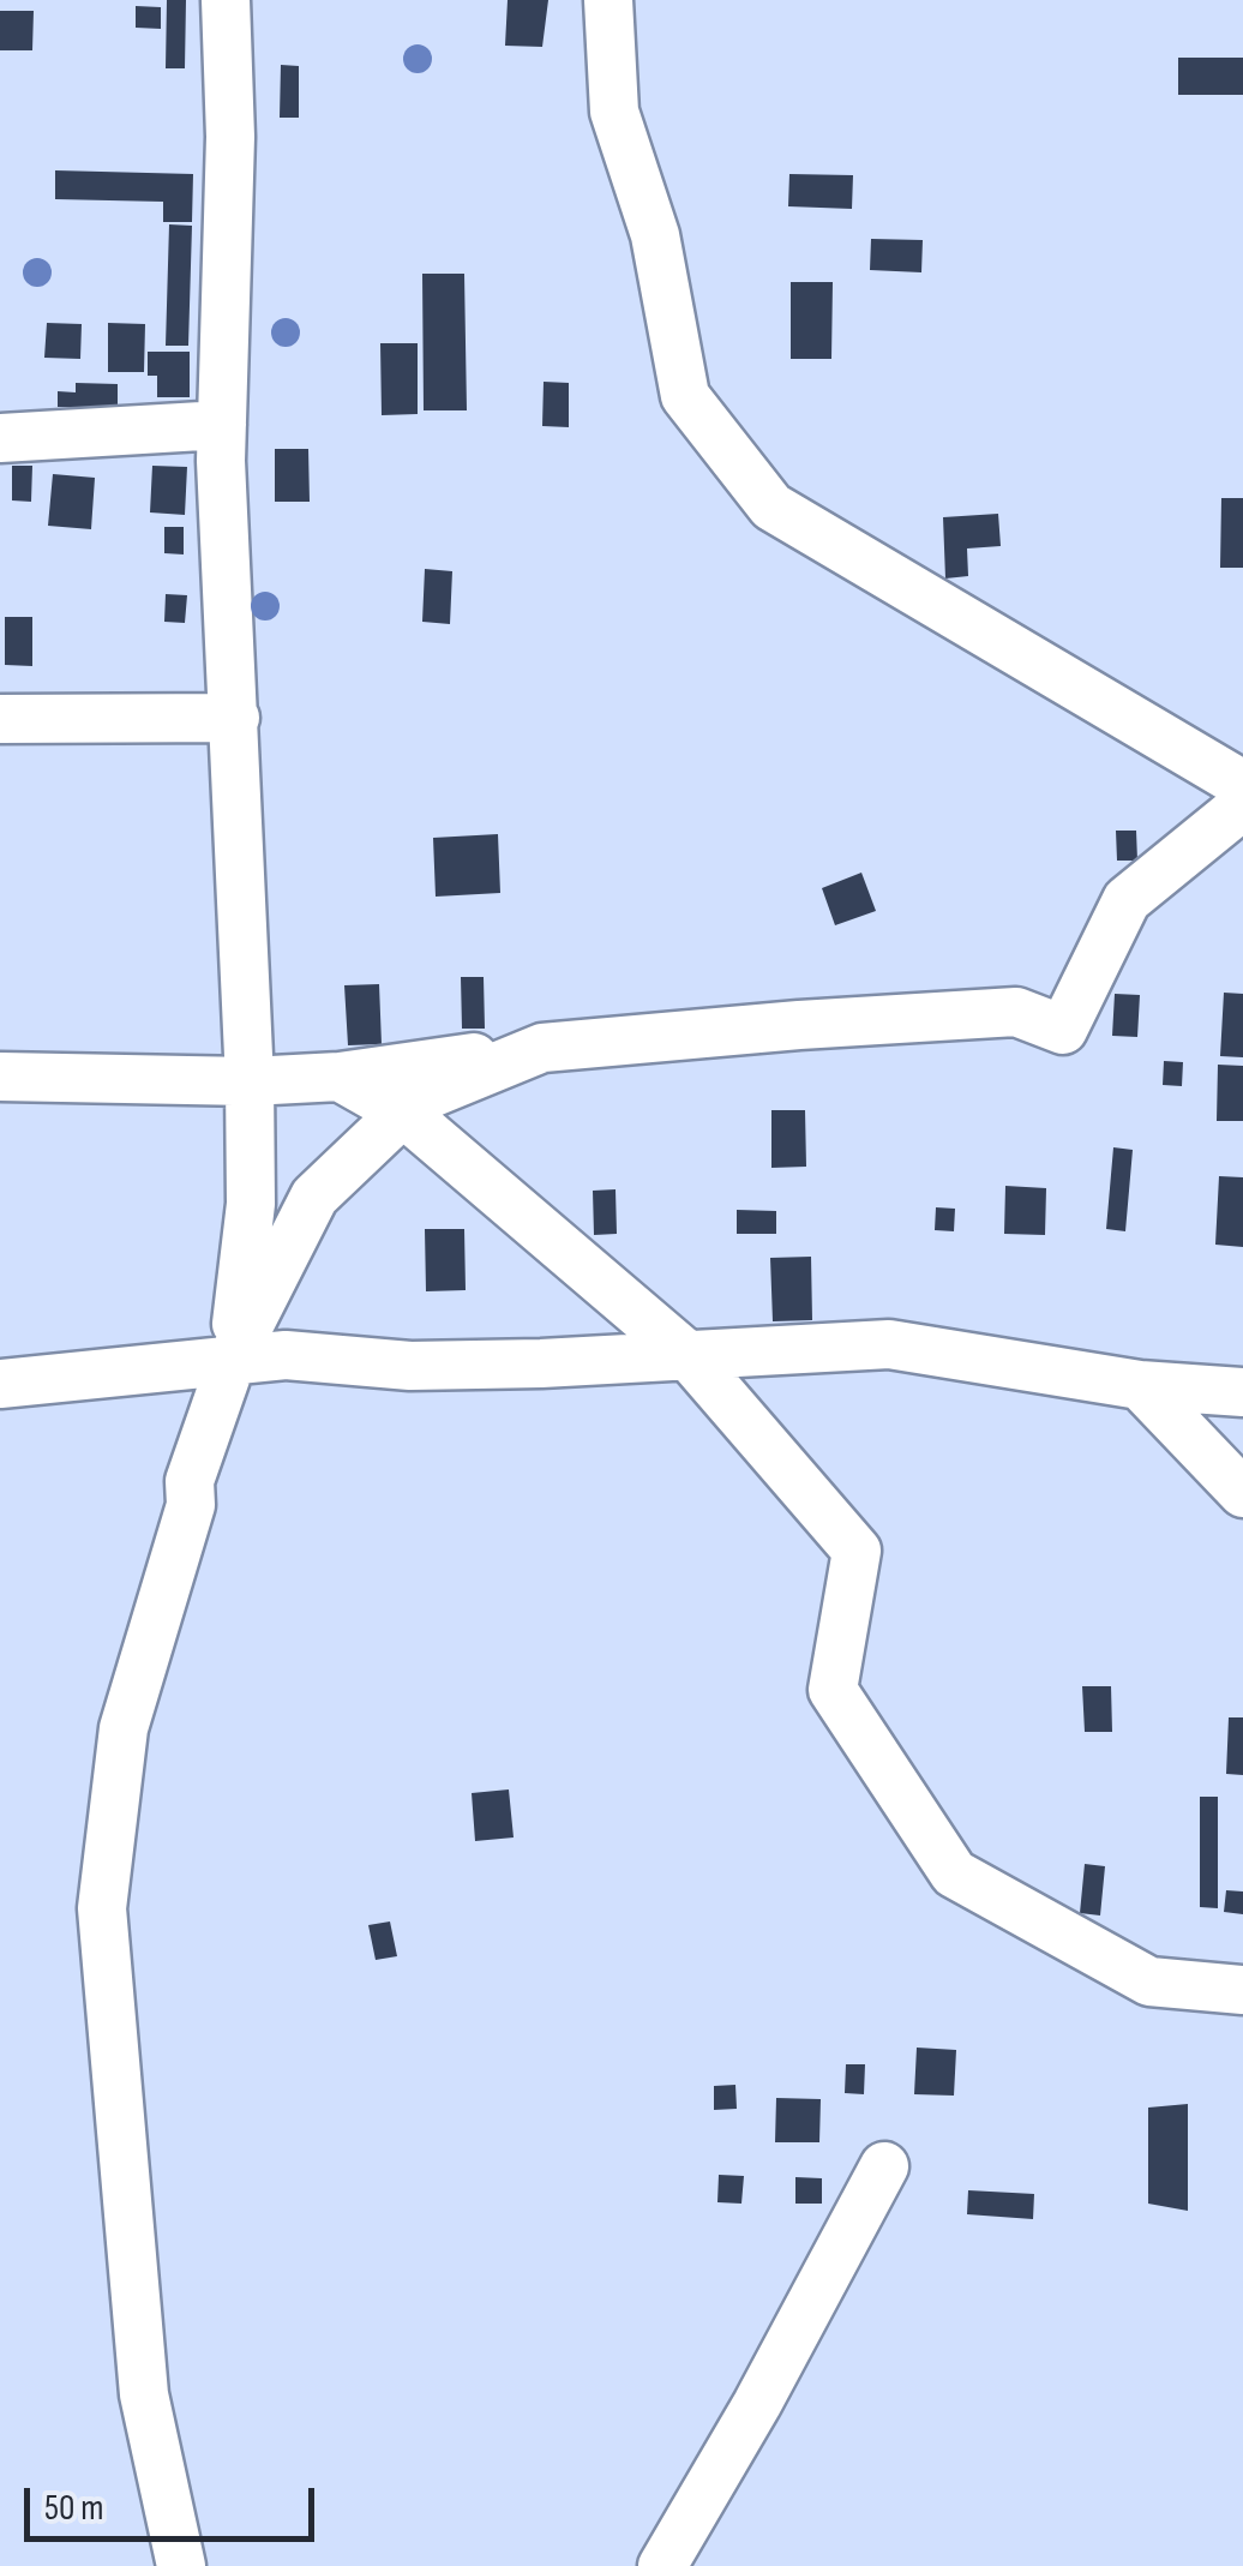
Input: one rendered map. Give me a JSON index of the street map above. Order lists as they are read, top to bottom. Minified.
{"scale_bar":"50 m"}
